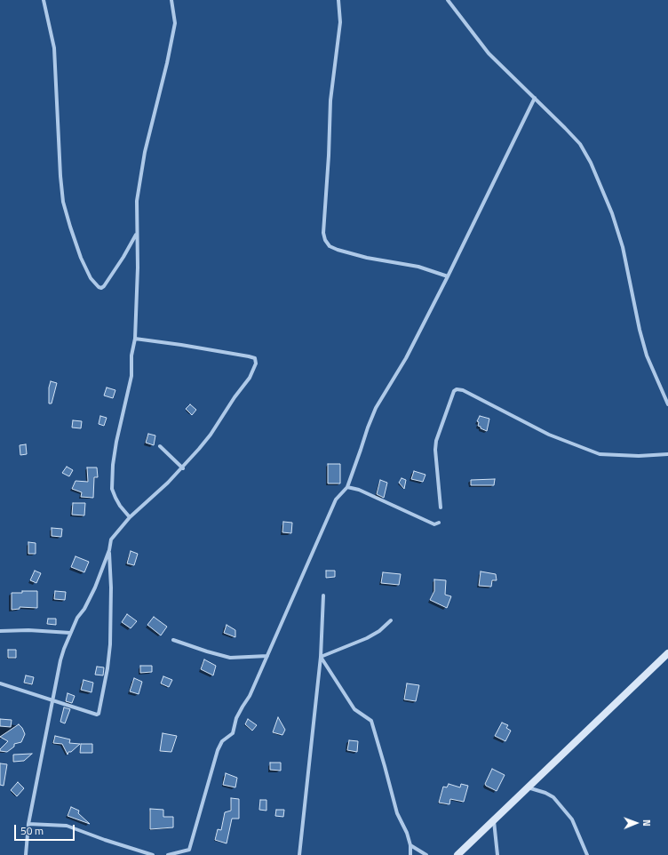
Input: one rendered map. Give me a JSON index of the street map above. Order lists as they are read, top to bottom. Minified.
{"scale_bar":"50 m","north":"right"}
